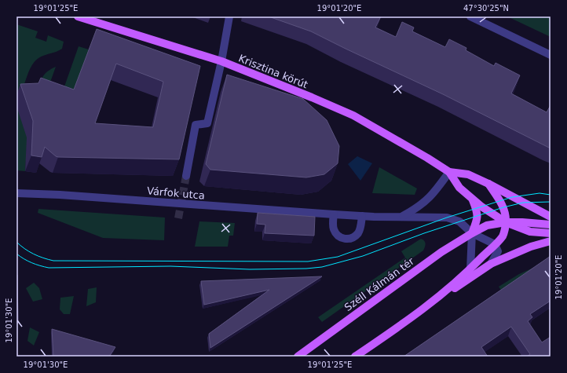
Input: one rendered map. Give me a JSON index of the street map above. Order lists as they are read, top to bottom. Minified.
{"streets":{"main road":["Krisztina körút","Széll Kálmán tér"],"street":["Várfok utca"]},"crossings":[["Várfok utca","Széll Kálmán tér"]],"coordinates":["19°01'25\"E","19°01'20\"E","47°30'25\"N","19°01'30\"E"]}
